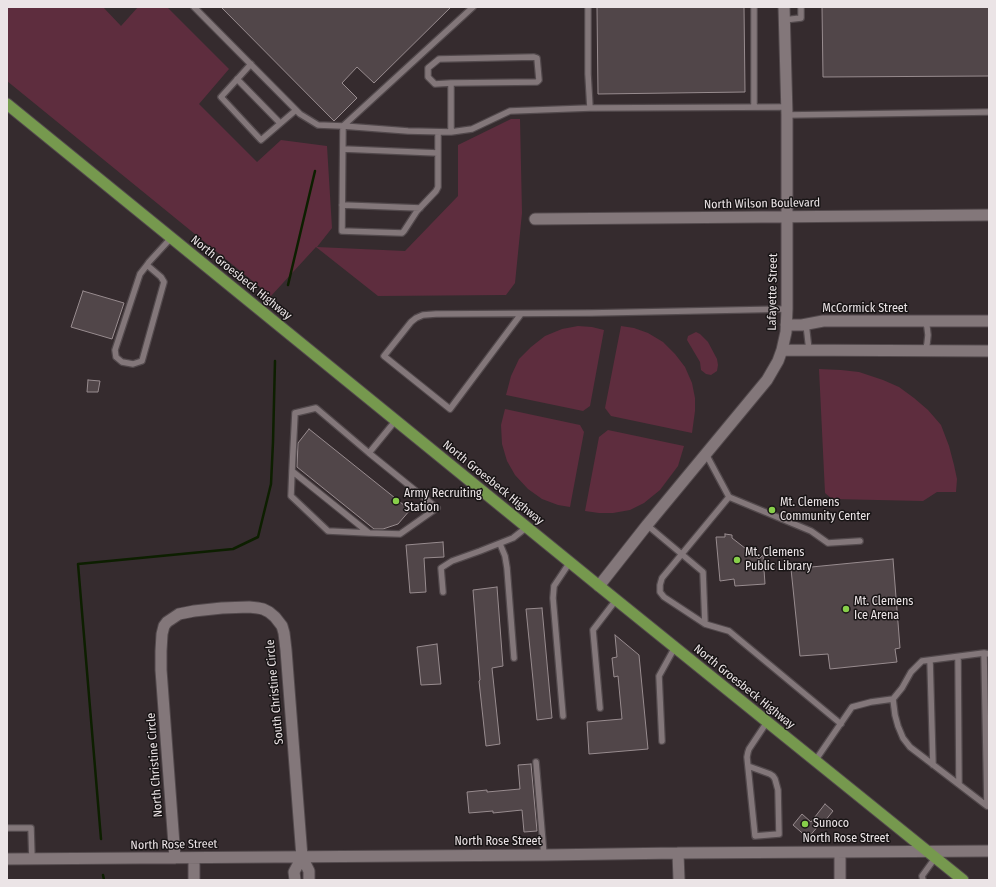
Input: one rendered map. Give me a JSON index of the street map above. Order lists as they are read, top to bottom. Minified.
{"streets":{"main road":["North Groesbeck Highway"],"street":["North Wilson Boulevard","Lafayette Street","McCormick Street","South Christine Circle","North Christine Circle","North Rose Street"]},"crossings":[["North Wilson Boulevard","Lafayette Street"],["North Groesbeck Highway","Lafayette Street"],["North Groesbeck Highway","North Rose Street"],["Lafayette Street","McCormick Street"],["South Christine Circle","North Christine Circle"],["South Christine Circle","North Rose Street"],["North Christine Circle","North Rose Street"]],"places":["Army Recruiting Station","Mt. Clemens Community Center","Mt. Clemens Public Library","Mt. Clemens Ice Arena","Sunoco"]}
